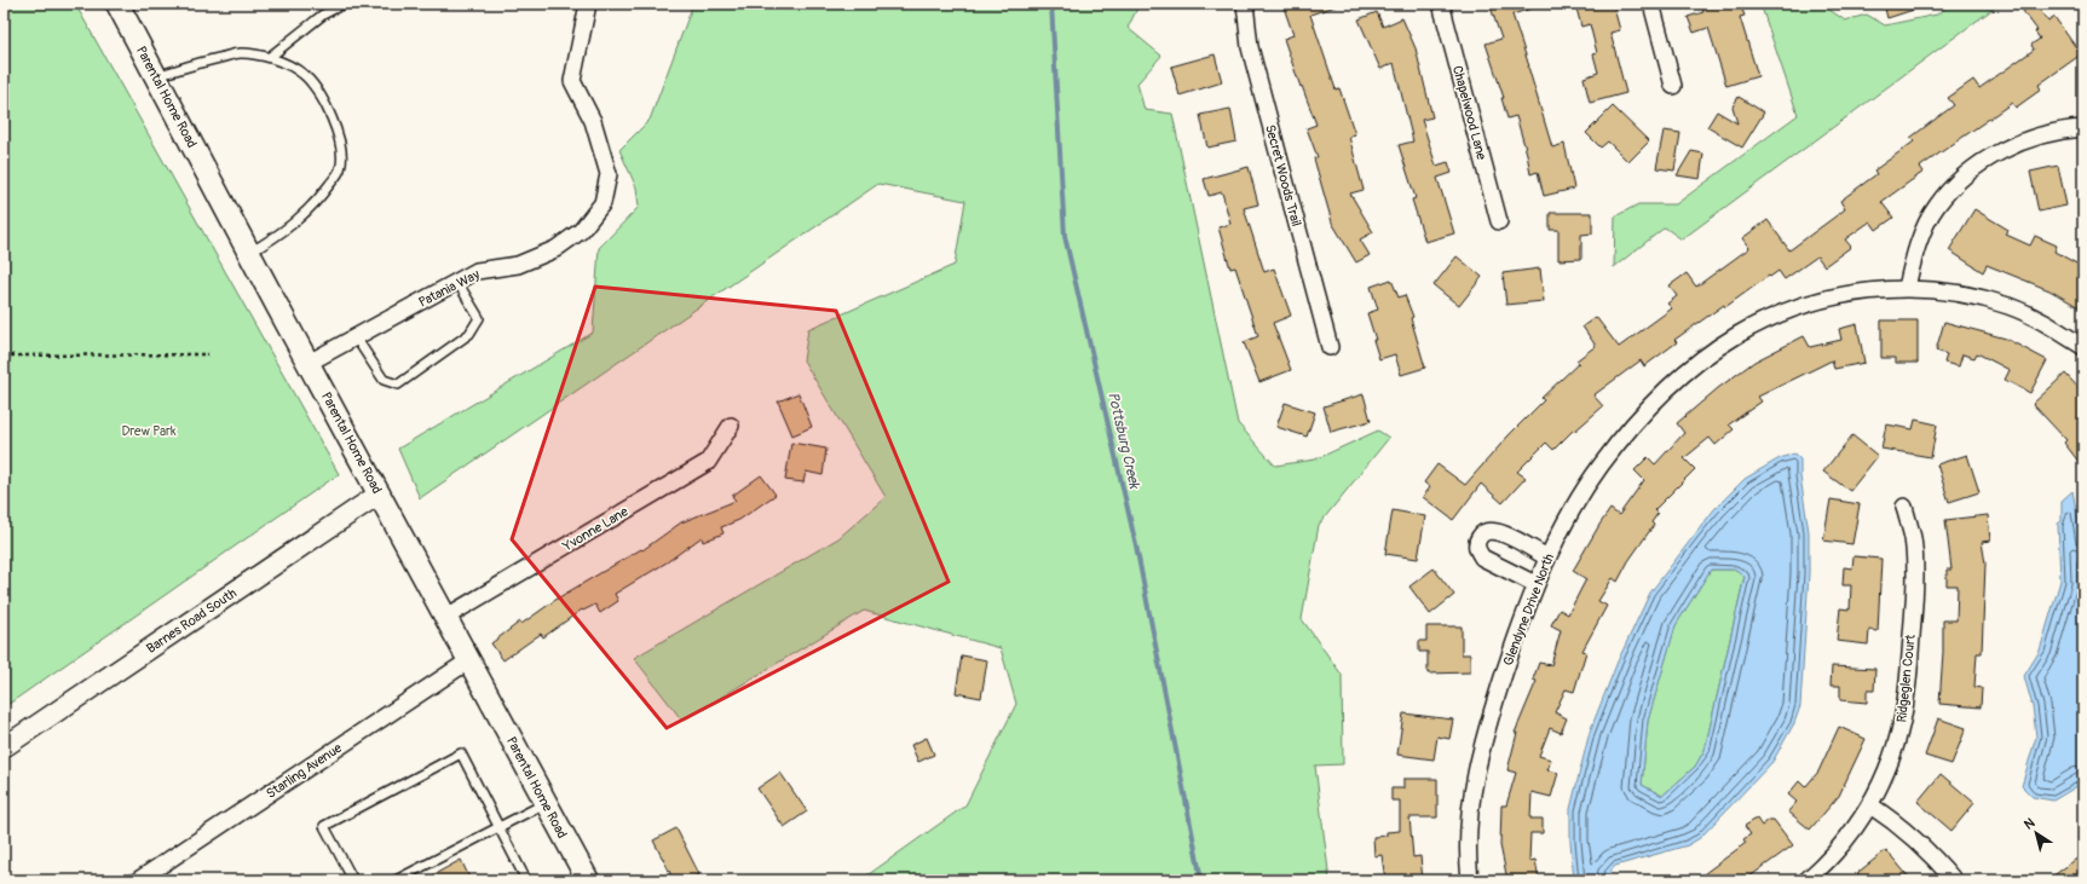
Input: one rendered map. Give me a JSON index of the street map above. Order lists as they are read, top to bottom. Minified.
{"streets":{"main road":["Parental Home Road"],"street":["Chapelwood Lane","Secret Woods Trail","Patania Way","Yvonne Lane","Glendyne Drive North","Barnes Road South","Ridgeglen Court","Starling Avenue"]},"crossings":[["Parental Home Road","Patania Way"],["Parental Home Road","Yvonne Lane"],["Parental Home Road","Barnes Road South"],["Parental Home Road","Starling Avenue"]],"water":["Pottsburg Creek"],"parks":["Drew Park"],"north":"top left"}
